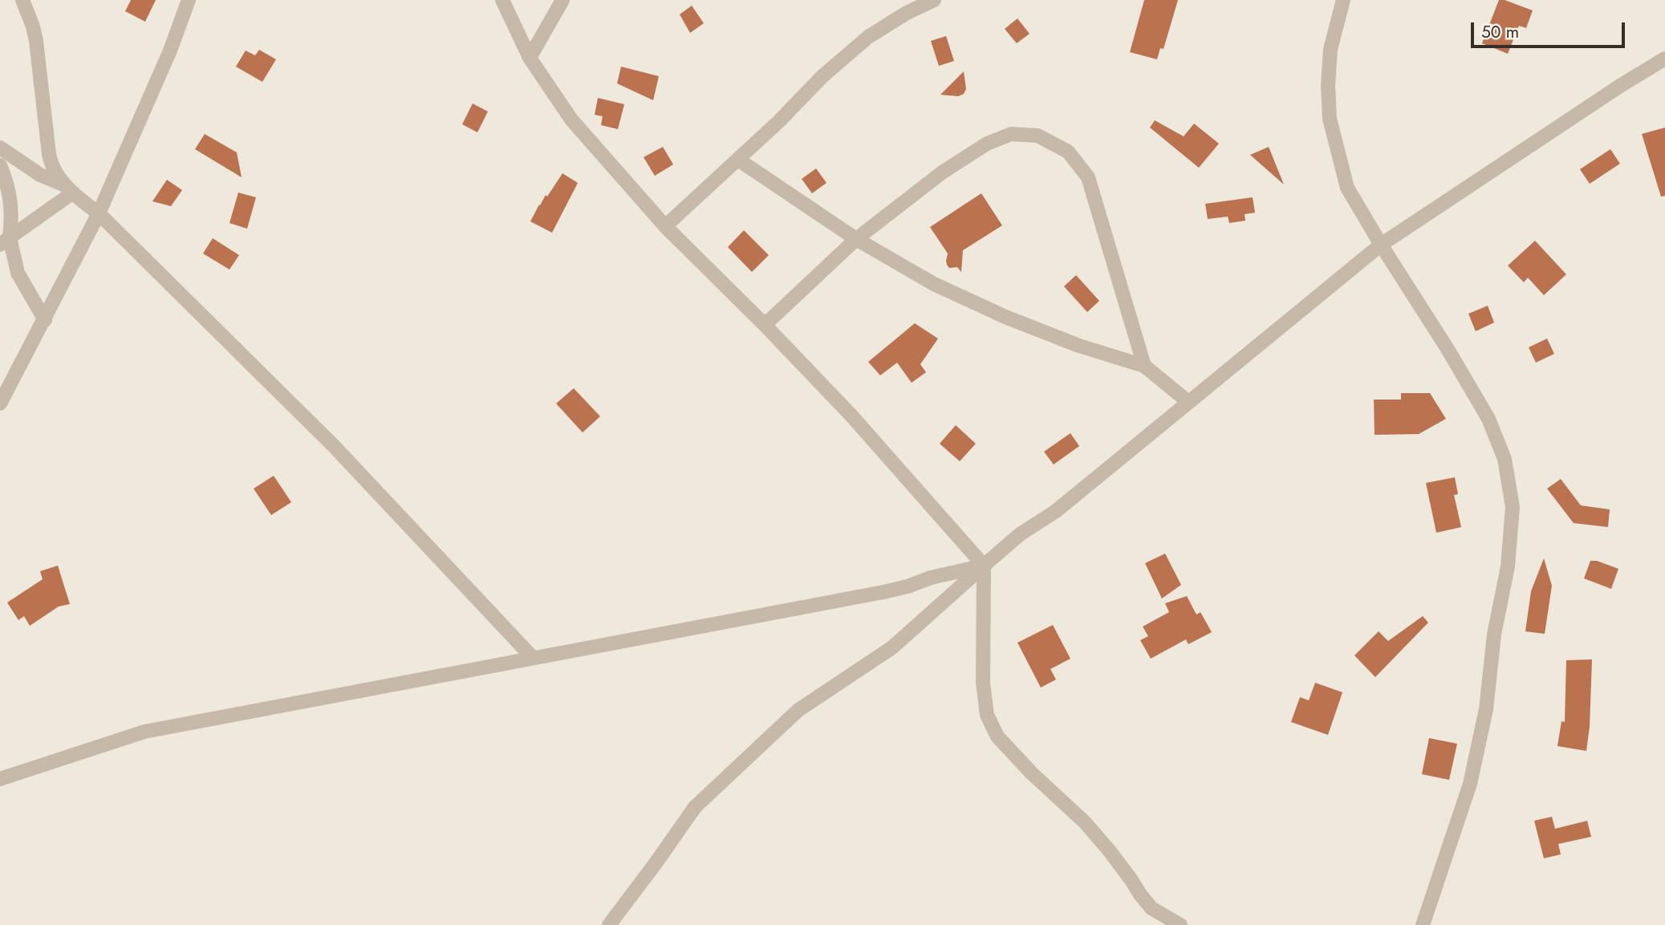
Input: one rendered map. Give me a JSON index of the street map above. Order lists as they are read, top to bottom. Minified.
{"scale_bar":"50 m"}
